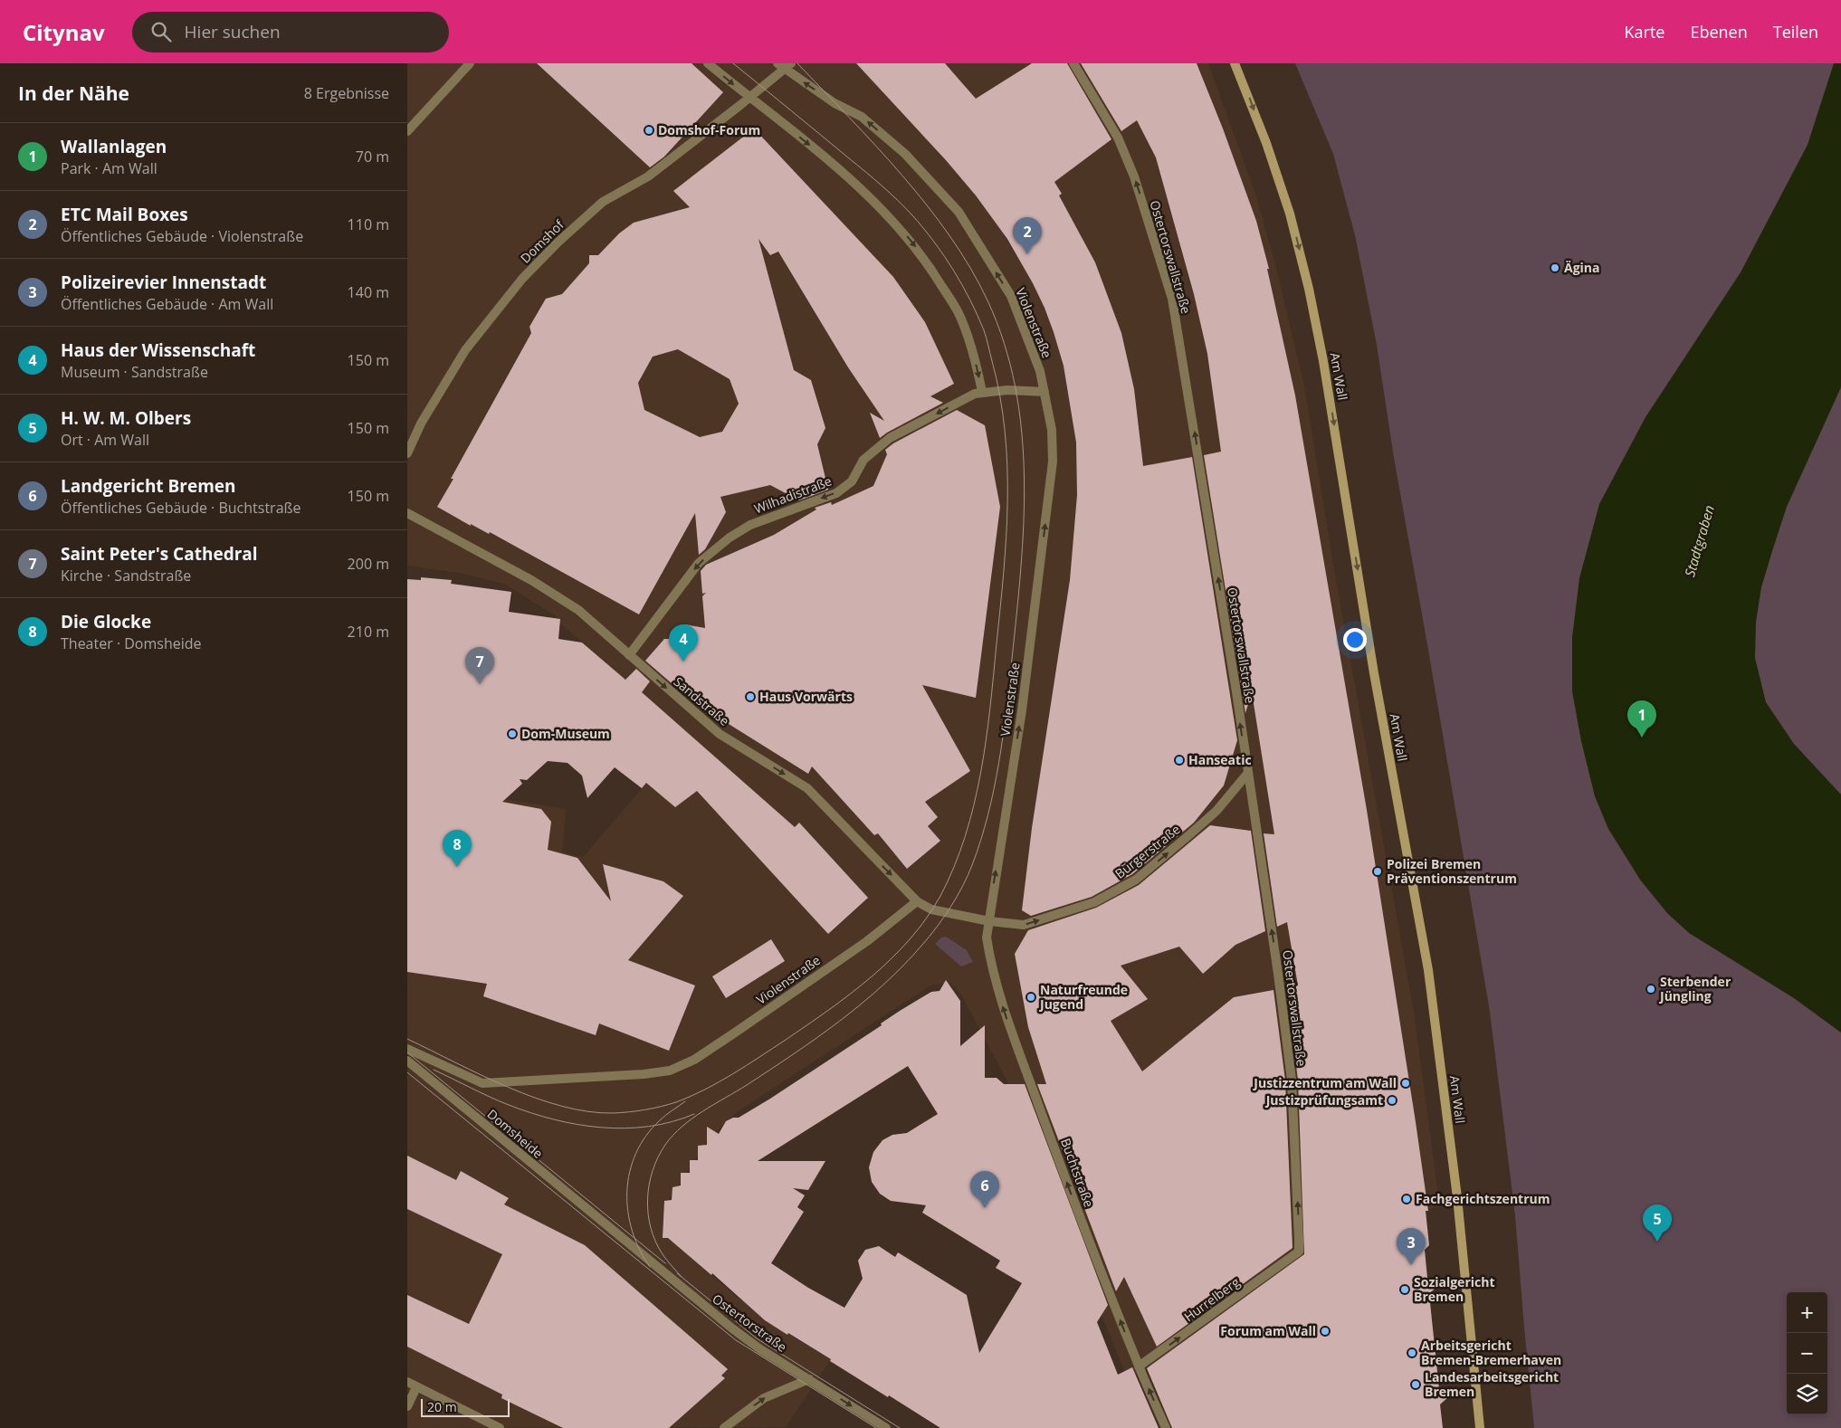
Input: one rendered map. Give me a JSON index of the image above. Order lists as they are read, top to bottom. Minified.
{"streets":{"main road":["Am Wall"],"street":["Domshof","Ostertorswallstraße","Violenstraße","Wilhadistraße","Sandstraße","Bürgerstraße","Domsheide","Buchtstraße","Hurrelberg","Ostertorstraße"]},"crossings":[["Domshof","Violenstraße"],["Ostertorswallstraße","Bürgerstraße"],["Ostertorswallstraße","Hurrelberg"],["Violenstraße","Wilhadistraße"],["Violenstraße","Sandstraße"],["Violenstraße","Bürgerstraße"],["Violenstraße","Buchtstraße"],["Wilhadistraße","Sandstraße"],["Bürgerstraße","Buchtstraße"],["Domsheide","Ostertorstraße"],["Buchtstraße","Hurrelberg"]],"one_way":["Ostertorswallstraße","Violenstraße","Am Wall","Wilhadistraße","Sandstraße","Bürgerstraße","Buchtstraße","Hurrelberg"],"water":["Stadtgraben"],"places":["Domshof-Forum","Ägina","Haus Vorwärts","Dom-Museum","Hanseatic","Polizei Bremen Präventionszentrum","Sterbender Jüngling","Naturfreunde Jugend","Justizzentrum am Wall","Justizprüfungsamt","Fachgerichtszentrum","Sozialgericht Bremen","Forum am Wall","Arbeitsgericht Bremen-Bremerhaven","Landesarbeitsgericht Bremen"],"scale_bar":"20 m","page":{"header":"Citynav","search":"Hier suchen","nav":["Karte","Ebenen","Teilen"],"heading":["In der Nähe","8 Ergebnisse"],"list":[{"mark":"1","name":"Wallanlagen","note":"Park · Am Wall","value":"70 m"},{"mark":"2","name":"ETC Mail Boxes","note":"Öffentliches Gebäude · Violenstraße","value":"110 m"},{"mark":"3","name":"Polizeirevier Innenstadt","note":"Öffentliches Gebäude · Am Wall","value":"140 m"},{"mark":"4","name":"Haus der Wissenschaft","note":"Museum · Sandstraße","value":"150 m"},{"mark":"5","name":"H. W. M. Olbers","note":"Ort · Am Wall","value":"150 m"},{"mark":"6","name":"Landgericht Bremen","note":"Öffentliches Gebäude · Buchtstraße","value":"150 m"},{"mark":"7","name":"Saint Peter's Cathedral","note":"Kirche · Sandstraße","value":"200 m"},{"mark":"8","name":"Die Glocke","note":"Theater · Domsheide","value":"210 m"}],"pins":["2","4","7","1","8","6","5","3"],"map_buttons":["+","−"],"scale":"20 m"}}
